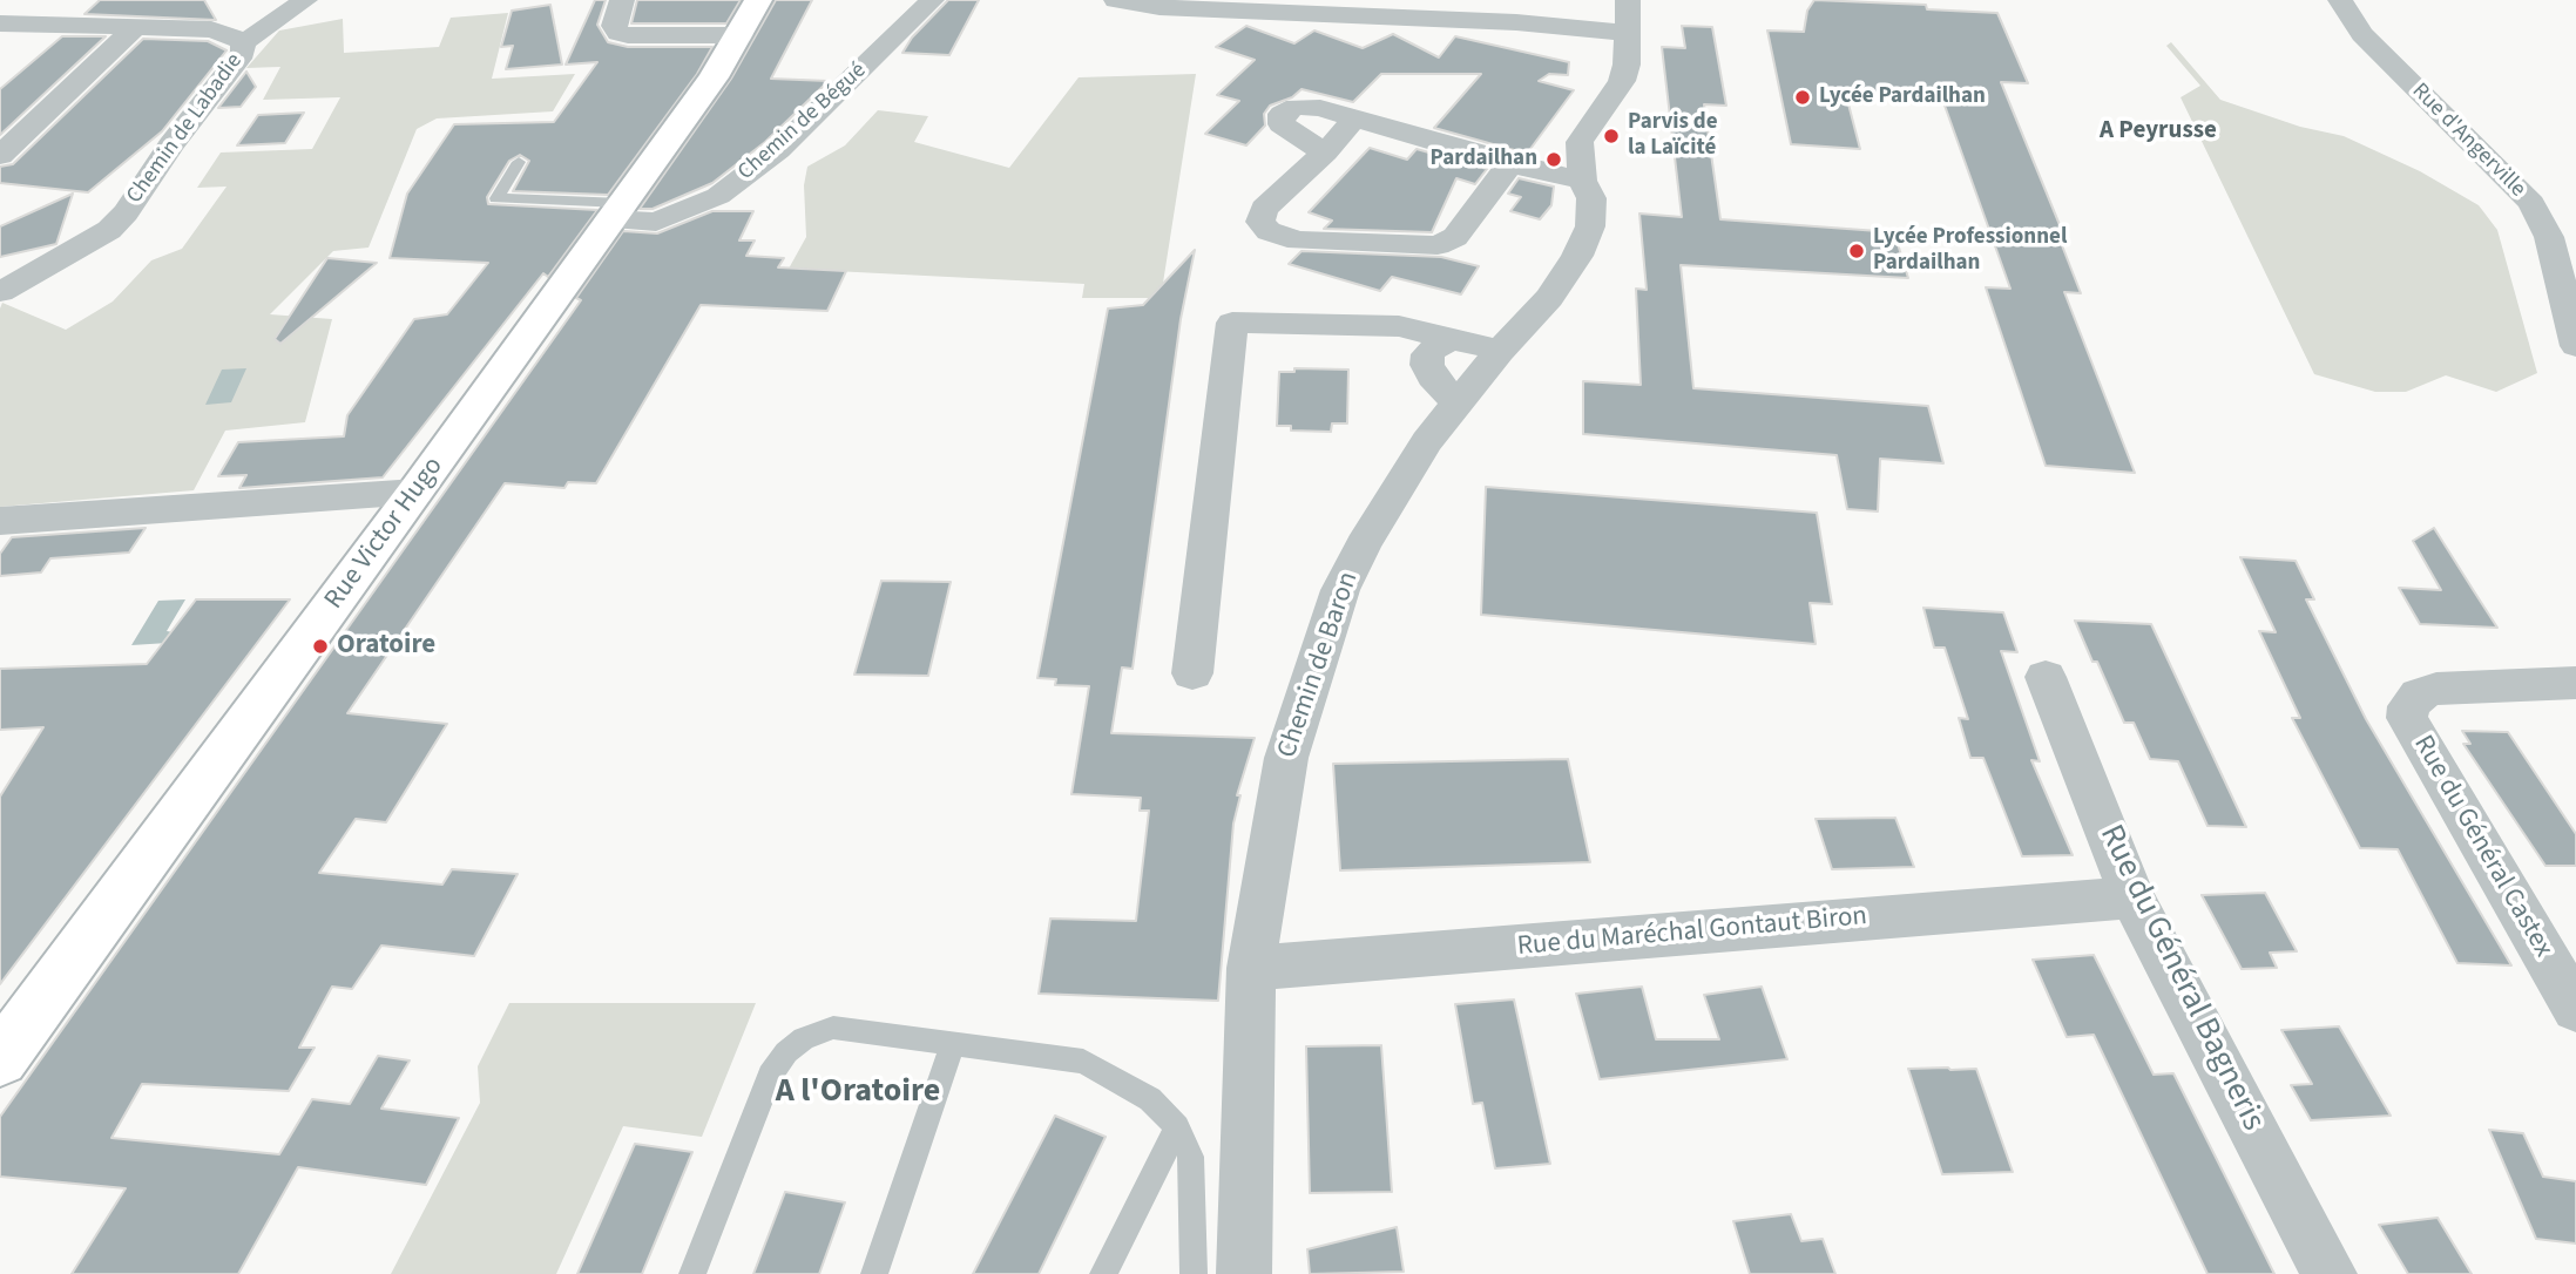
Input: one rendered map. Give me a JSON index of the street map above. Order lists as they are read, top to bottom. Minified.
{"streets":{"main road":["Rue Victor Hugo"],"street":["Chemin de Bégué","Chemin de Labadie","Rue d'Angerville","Chemin de Baron","Rue du Général Castex","Rue du Maréchal Gontaut Biron","Rue du Général Bagneris"]},"crossings":[["Chemin de Bégué","Rue Victor Hugo"],["Chemin de Baron","Rue du Maréchal Gontaut Biron"],["Rue du Maréchal Gontaut Biron","Rue du Général Bagneris"]],"districts":["A Peyrusse","A l'Oratoire"],"places":["Lycée Pardailhan","Parvis de la Laïcité","Pardailhan","Lycée Professionnel Pardailhan","Oratoire"]}
